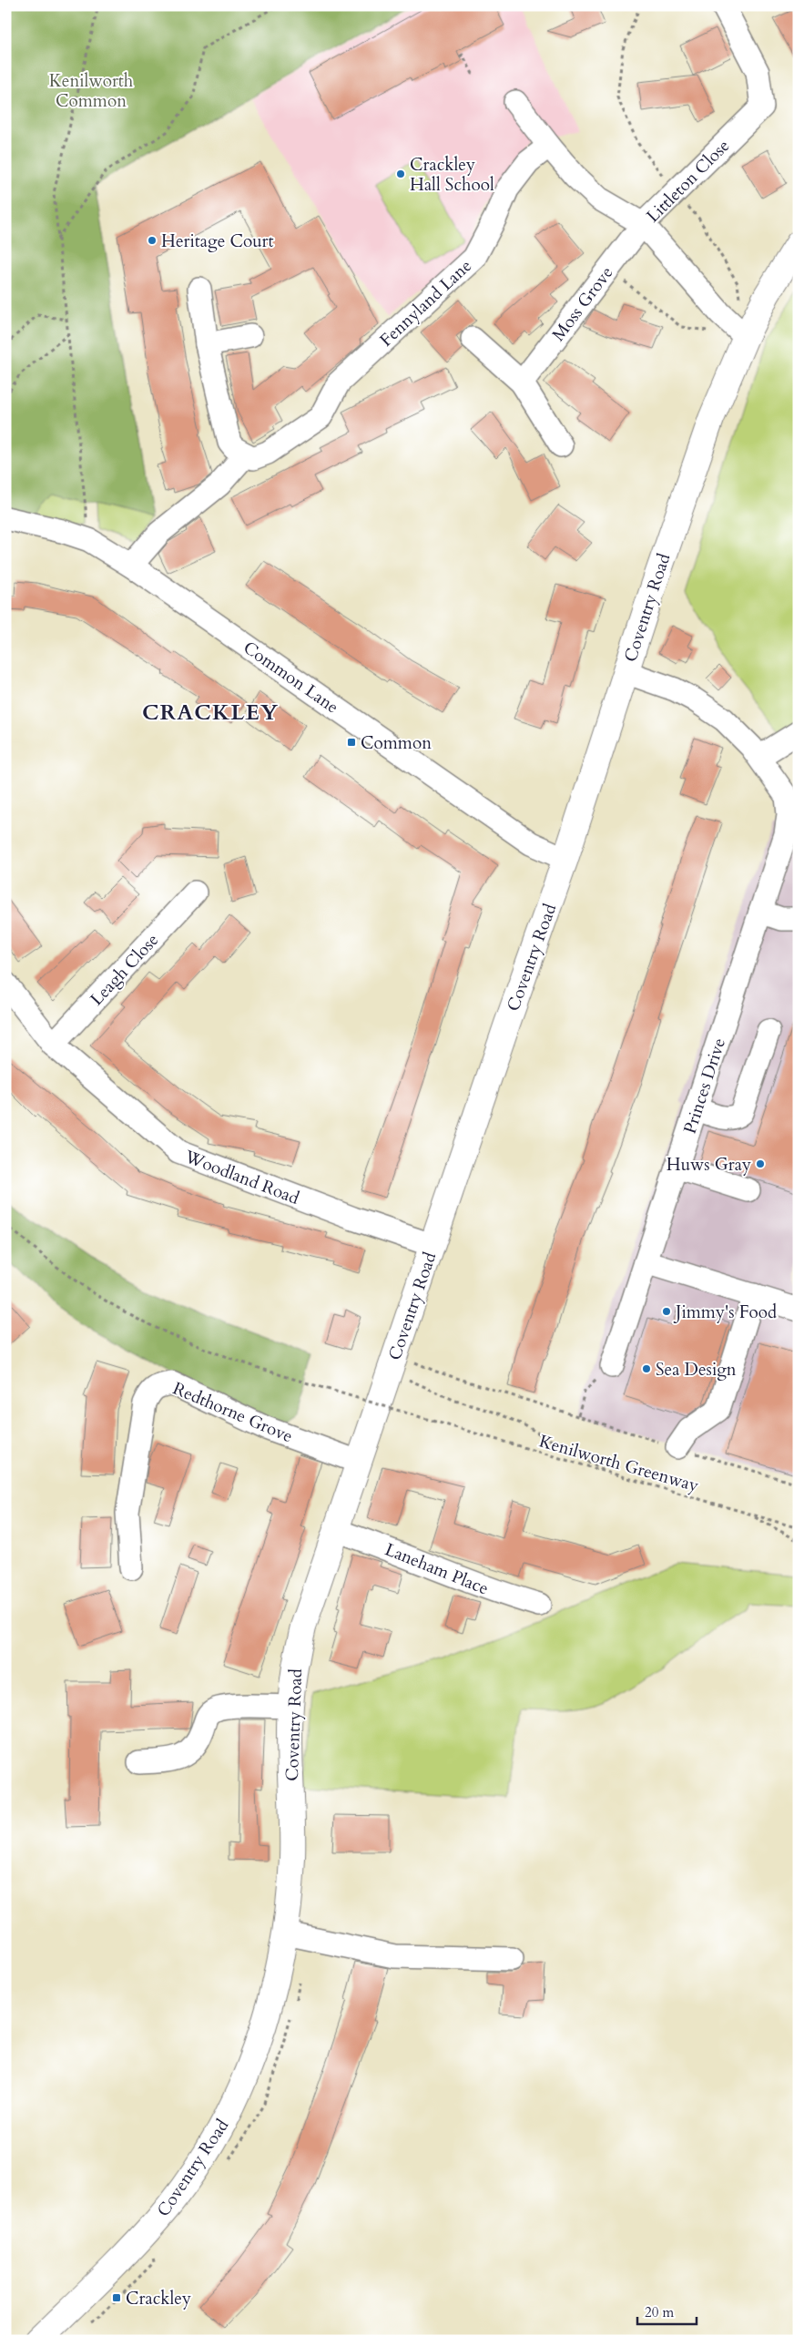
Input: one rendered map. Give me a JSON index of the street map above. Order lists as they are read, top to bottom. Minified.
{"streets":{"main road":["Coventry Road"],"street":["Littleton Close","Fennyland Lane","Moss Grove","Common Lane","Leagh Close","Princes Drive","Woodland Road","Redthorne Grove","Laneham Place"],"path":["Kenilworth Greenway"]},"crossings":[["Littleton Close","Moss Grove"],["Littleton Close","Coventry Road"],["Coventry Road","Common Lane"],["Coventry Road","Princes Drive"],["Coventry Road","Woodland Road"],["Coventry Road","Redthorne Grove"],["Coventry Road","Laneham Place"],["Leagh Close","Woodland Road"]],"districts":["CRACKLEY"],"parks":["Kenilworth Common"],"places":{"other":["Crackley Hall School","Heritage Court","Huws Gray","Jimmy's Food","Sea Design"],"transit":["Common","Crackley"]},"scale_bar":"20 m"}
